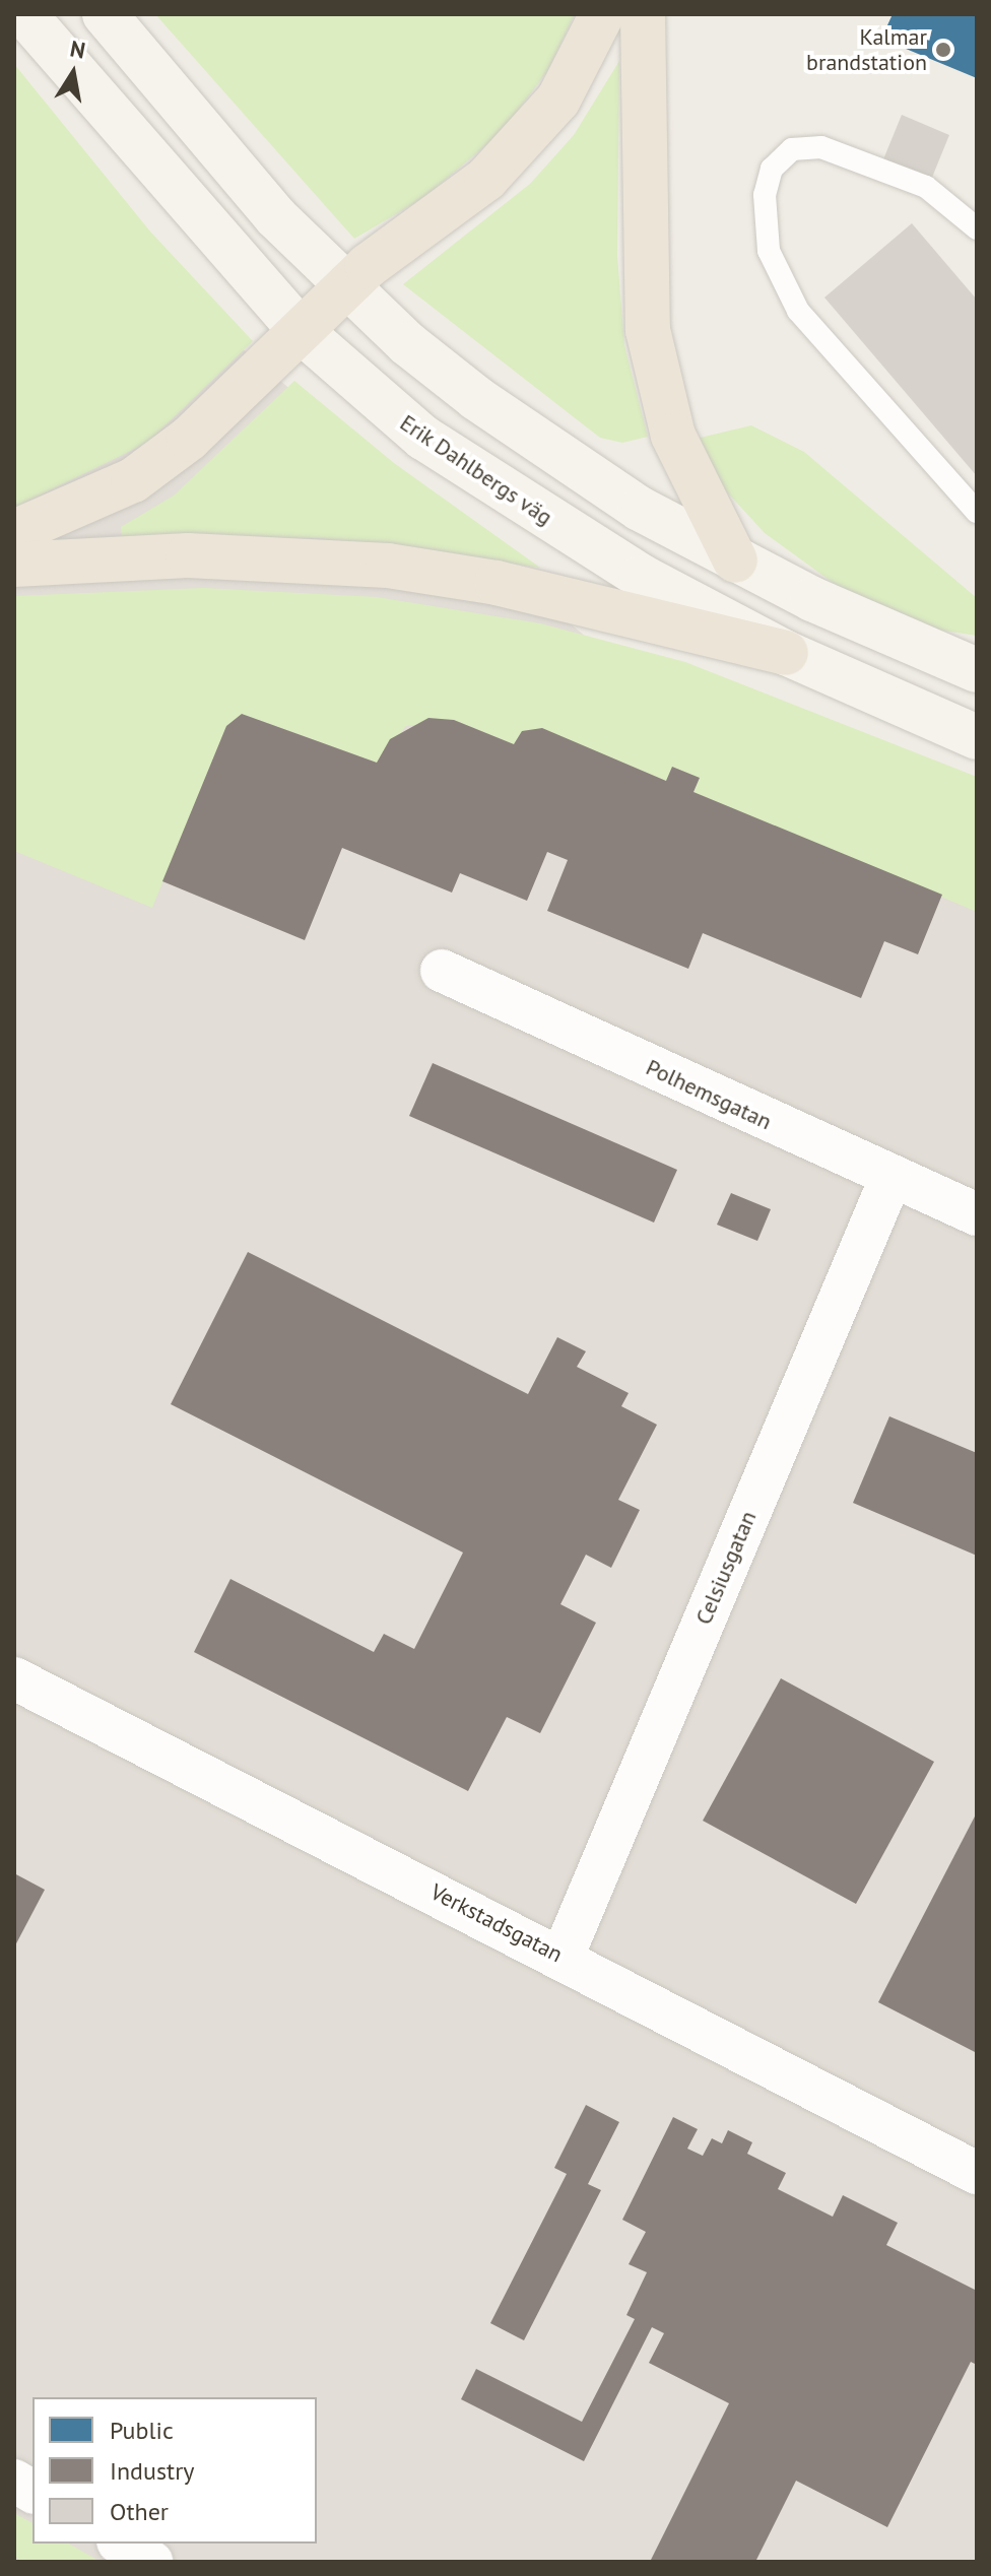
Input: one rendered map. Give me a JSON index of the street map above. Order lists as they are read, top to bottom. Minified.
{"streets":{"main road":["Erik Dahlbergs väg"],"street":["Polhemsgatan","Celsiusgatan","Verkstadsgatan"]},"crossings":[["Polhemsgatan","Celsiusgatan"],["Celsiusgatan","Verkstadsgatan"]],"places":["Kalmar brandstation"],"legend":["Public","Industry","Other"],"north":"top"}
